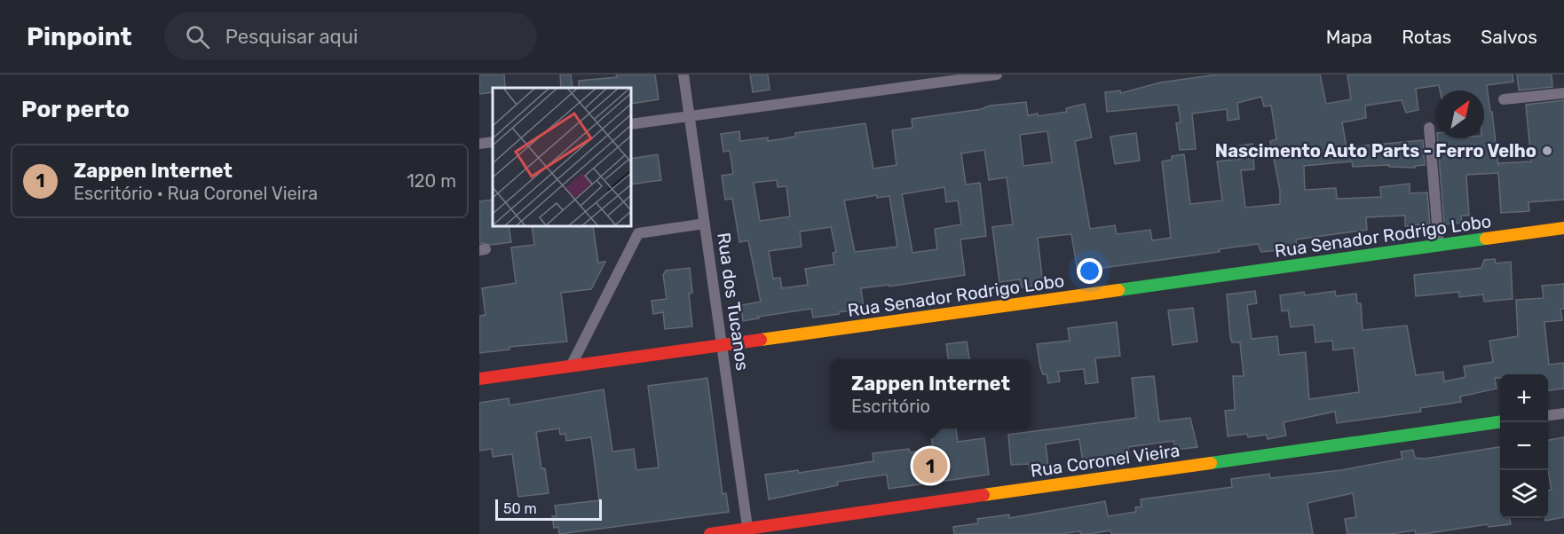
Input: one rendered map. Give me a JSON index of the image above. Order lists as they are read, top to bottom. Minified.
{"streets":{"street":["Rua Senador Rodrigo Lobo","Rua dos Tucanos","Rua Coronel Vieira"]},"crossings":[["Rua Senador Rodrigo Lobo","Rua dos Tucanos"],["Rua dos Tucanos","Rua Coronel Vieira"]],"places":["Nascimento Auto Parts - Ferro Velho"],"scale_bar":"50 m","north":"top right","page":{"header":"Pinpoint","search":"Pesquisar aqui","nav":["Mapa","Rotas","Salvos"],"heading":"Por perto","list":[{"mark":"1","name":"Zappen Internet","note":"Escritório · Rua Coronel Vieira","value":"120 m"}],"popup":["Zappen Internet","Escritório"],"map_buttons":["+","−"],"pins":"1","scale":"50 m"}}
